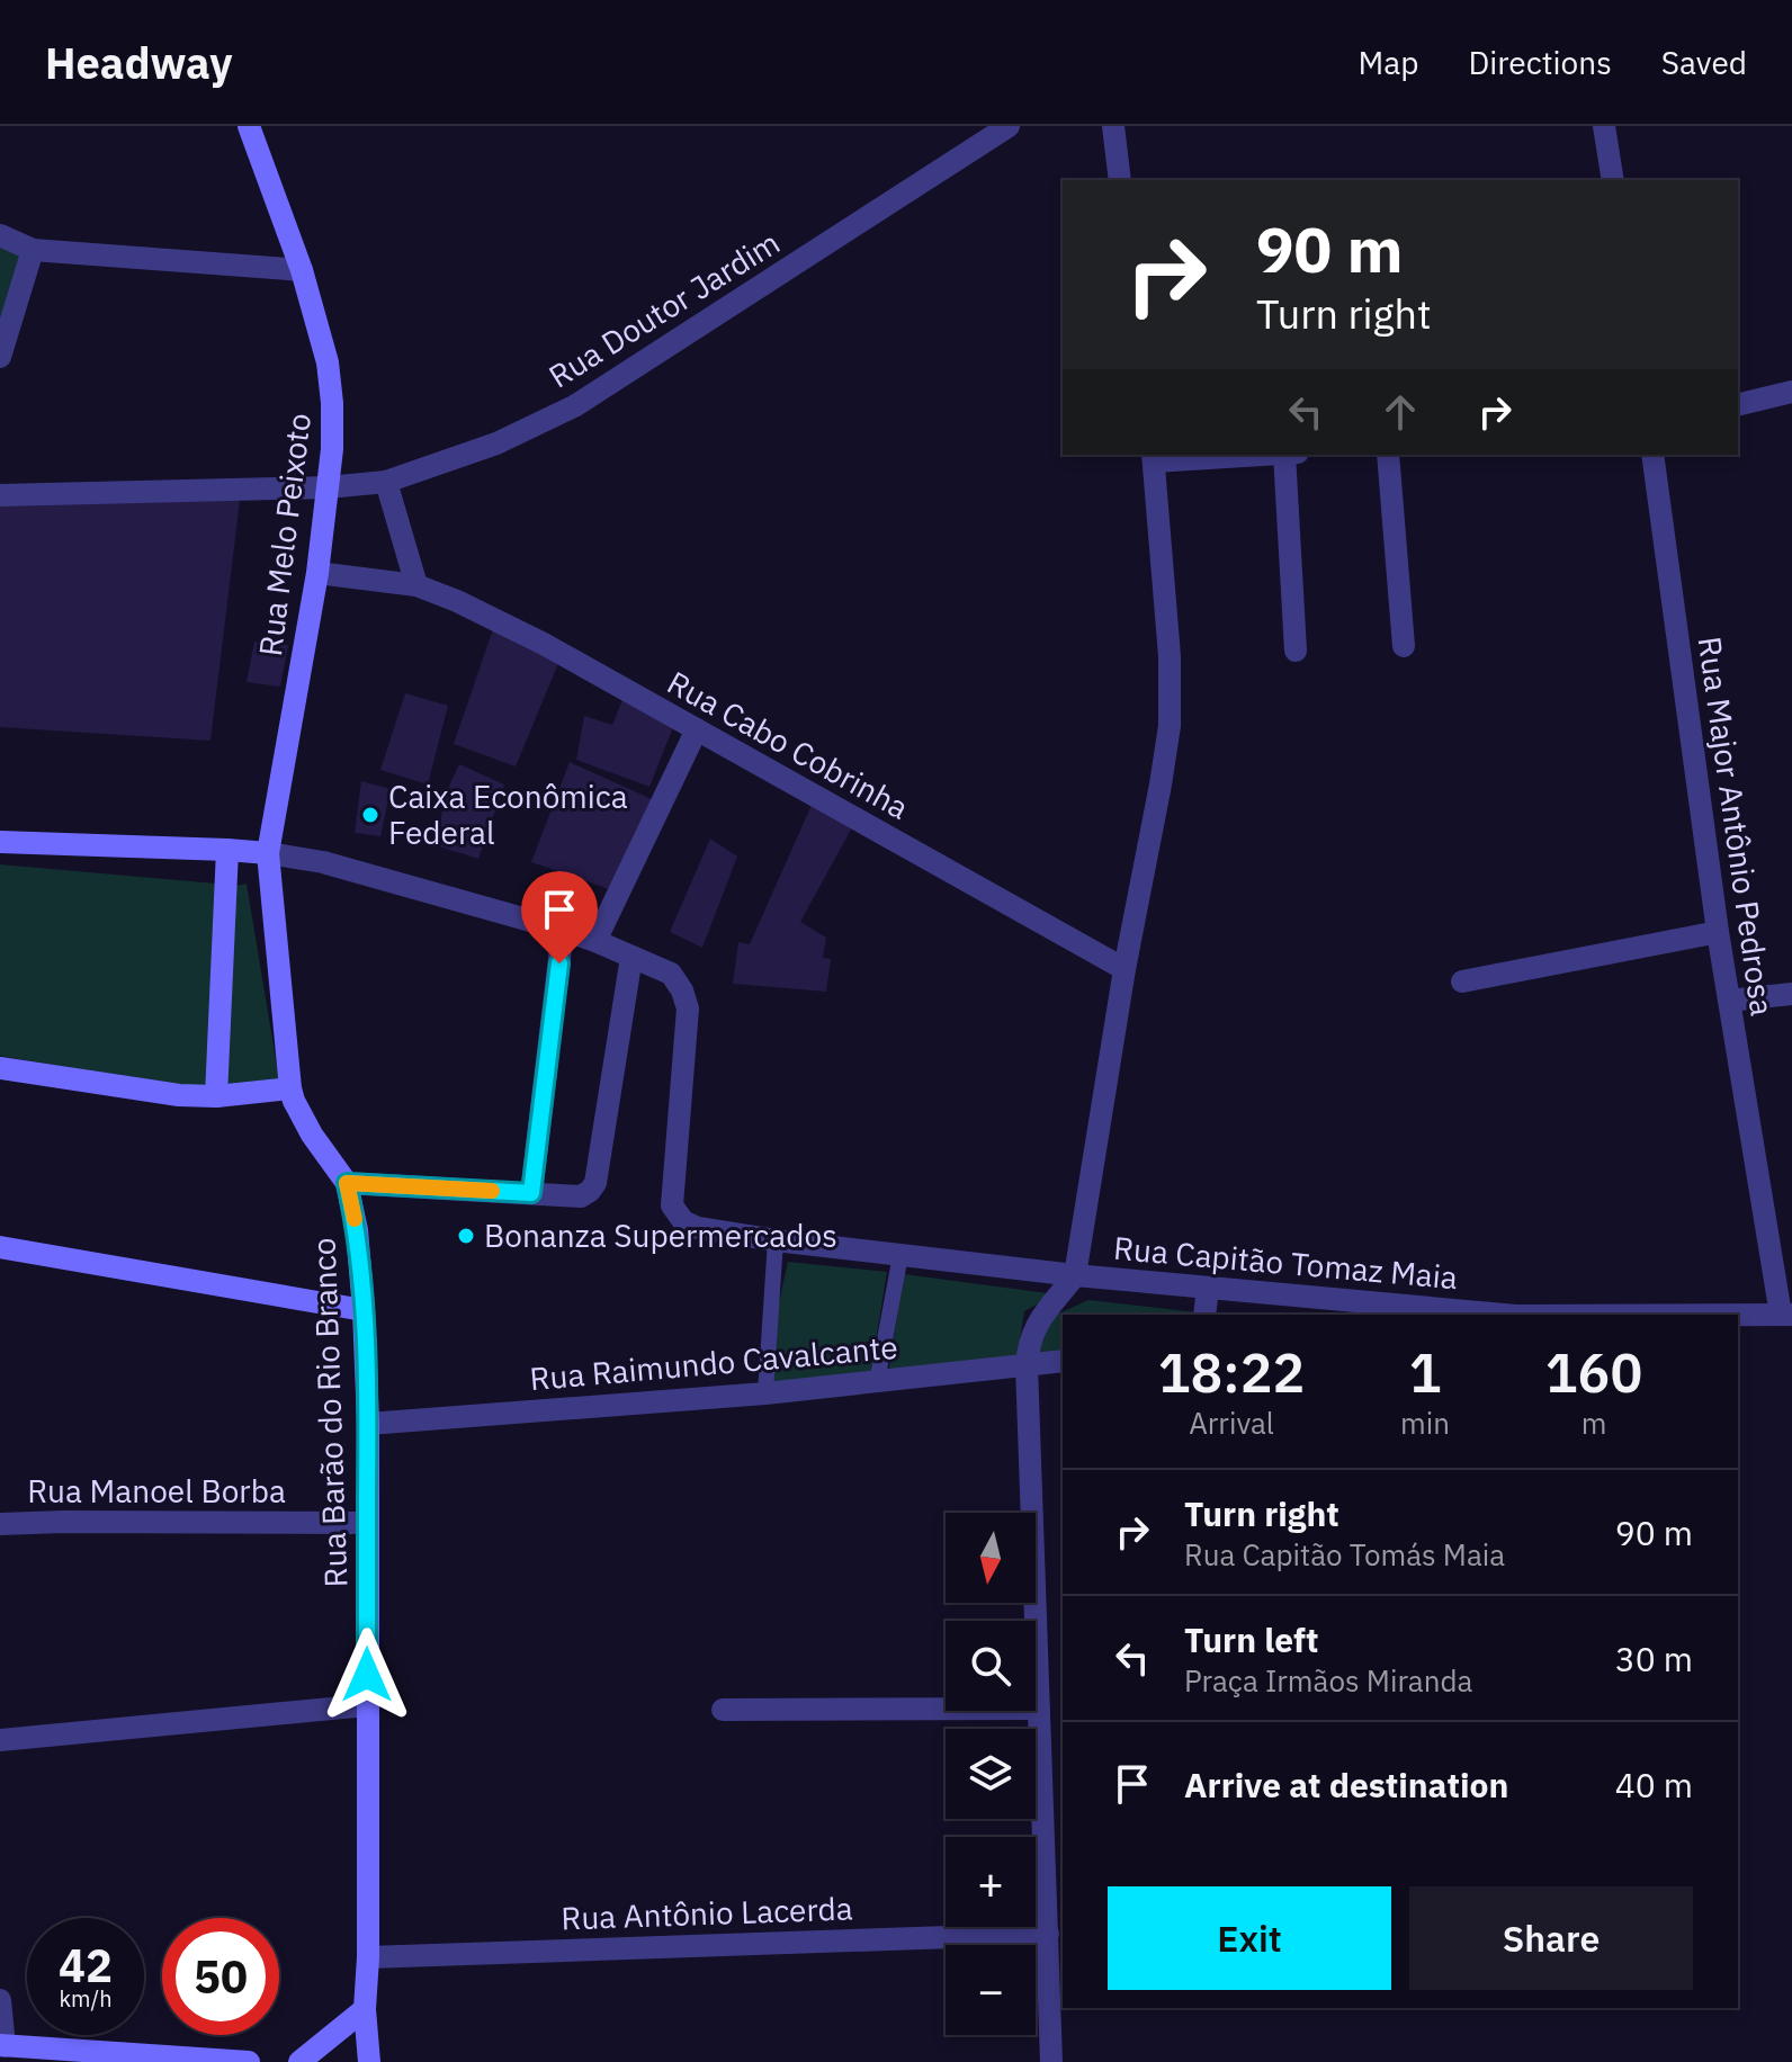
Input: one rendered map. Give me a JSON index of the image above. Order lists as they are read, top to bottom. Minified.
{"streets":{"main road":["Rua Melo Peixoto","Rua Barão do Rio Branco"],"street":["Rua Doutor Jardim","Rua Cabo Cobrinha","Rua Major Antônio Pedrosa","Rua Capitão Tomaz Maia","Rua Raimundo Cavalcante","Rua Manoel Borba","Rua Antônio Lacerda"]},"crossings":[["Rua Doutor Jardim","Rua Melo Peixoto"],["Rua Melo Peixoto","Rua Cabo Cobrinha"],["Rua Melo Peixoto","Rua Barão do Rio Branco"],["Rua Major Antônio Pedrosa","Rua Capitão Tomaz Maia"],["Rua Raimundo Cavalcante","Rua Barão do Rio Branco"],["Rua Barão do Rio Branco","Rua Manoel Borba"],["Rua Barão do Rio Branco","Rua Antônio Lacerda"]],"places":["Caixa Econômica Federal","Bonanza Supermercados"],"north":"bottom","page":{"header":"Headway","nav":["Map","Directions","Saved"],"turn":["90 m","Turn right"],"eta":["18:22","Arrival","1","min","160","m"],"list":[{"name":"Turn right","note":"Rua Capitão Tomás Maia","value":"90 m"},{"name":"Turn left","note":"Praça Irmãos Miranda","value":"30 m"},{"name":"Arrive at destination","value":"40 m"}],"map_buttons":["+","−"],"buttons":["Exit","Share"],"speed":"42 km/h","limit":"50"}}
